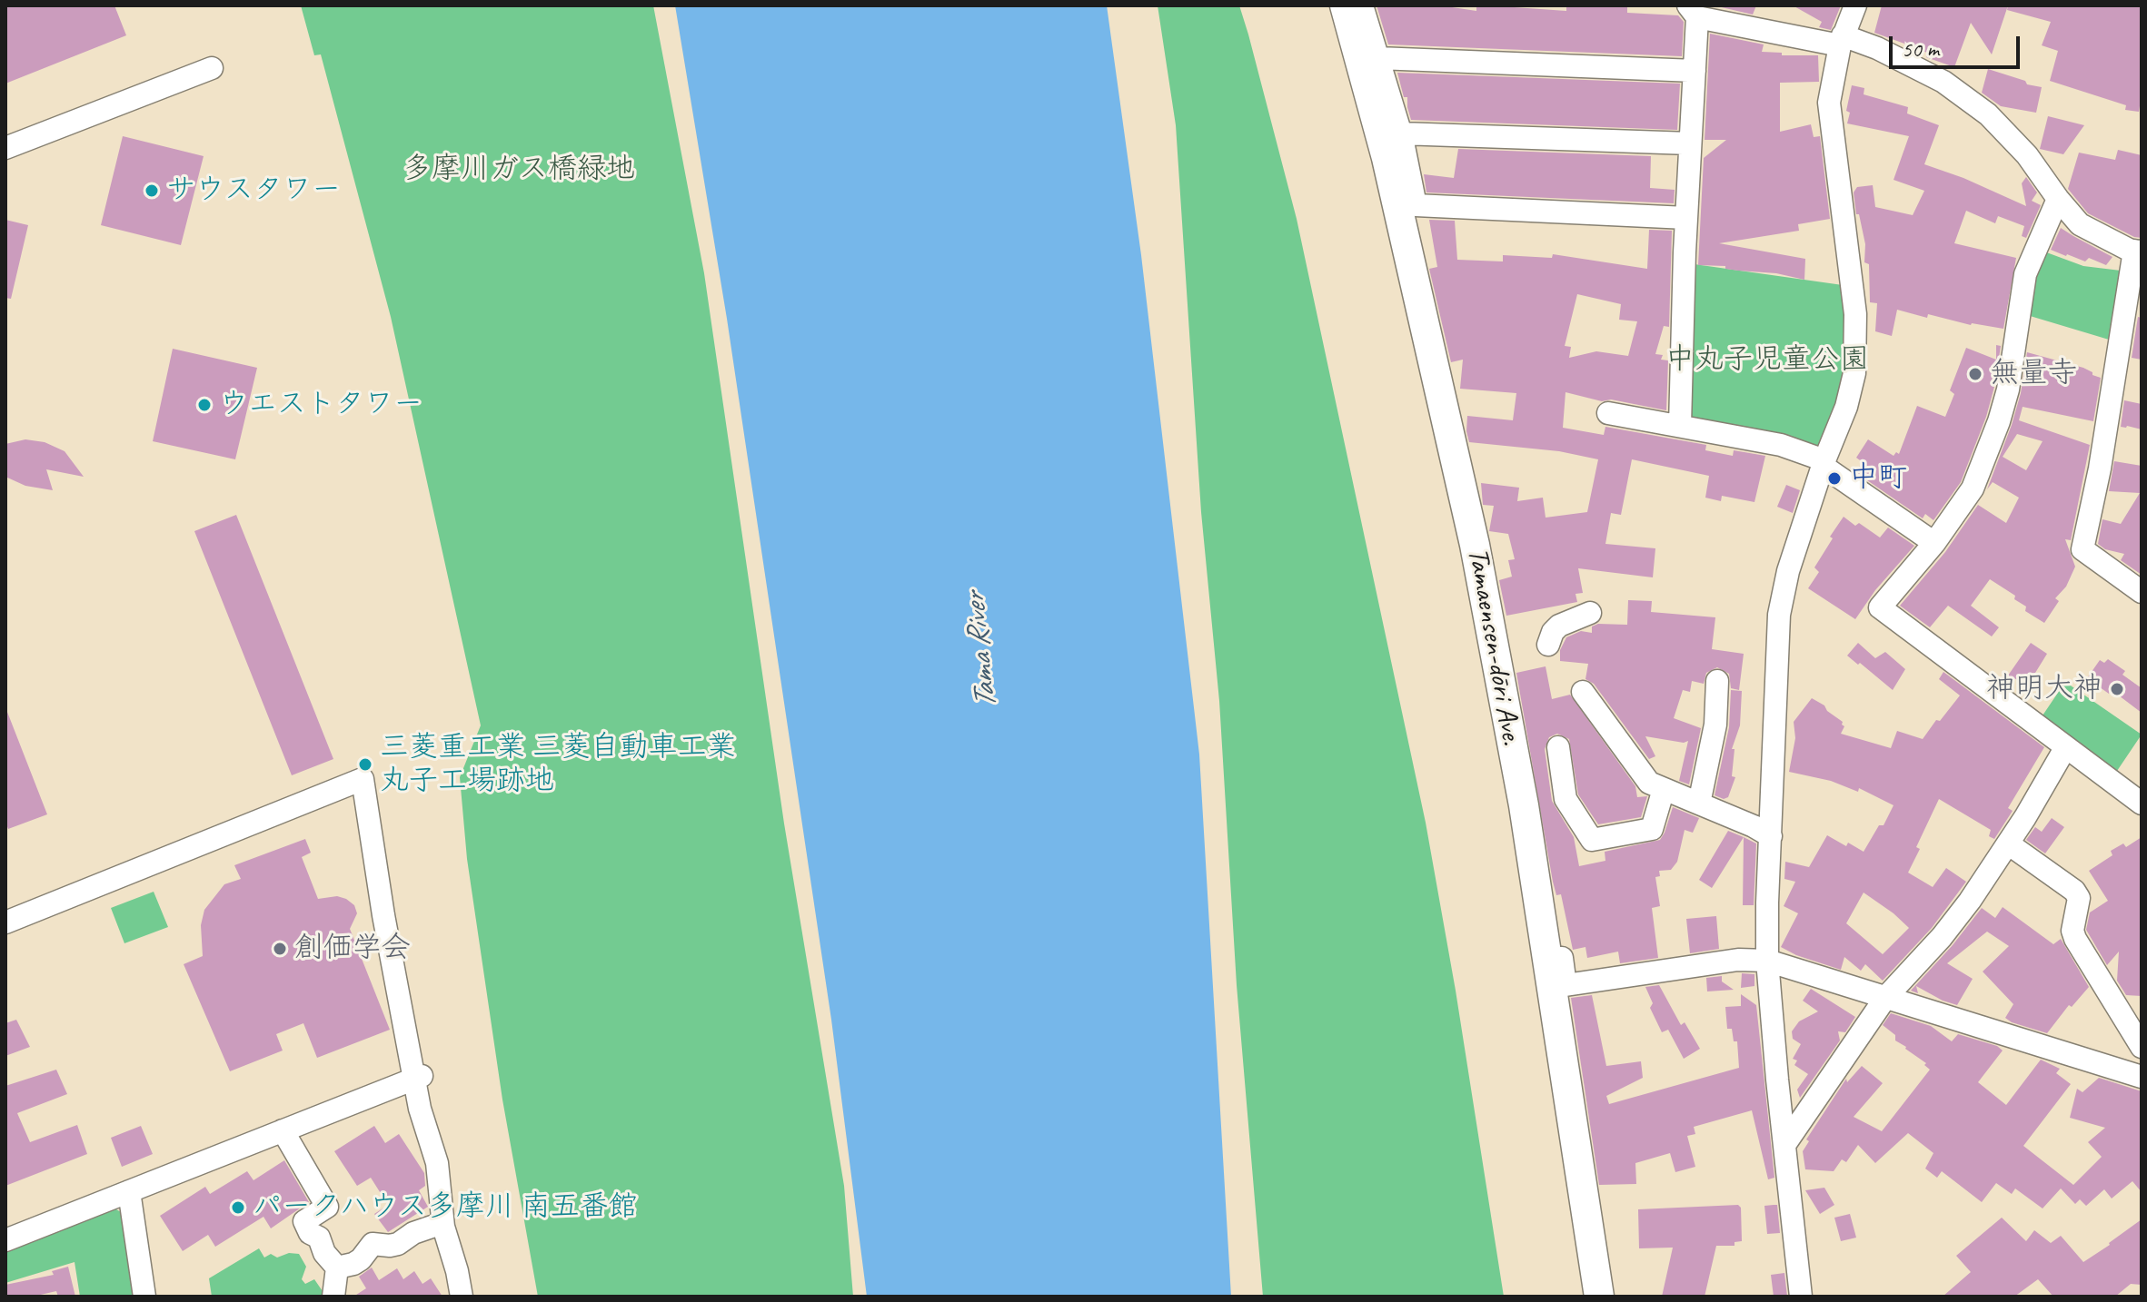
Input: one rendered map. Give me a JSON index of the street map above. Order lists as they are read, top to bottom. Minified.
{"streets":{"main road":["Tamaensen-dōri Ave."]},"water":["Tama River"],"parks":["多摩川ガス橋緑地","中丸子児童公園"],"places":["サウスタワー","無量寺","ウエストタワー","中町","神明大神","三菱重工業 三菱自動車工業 丸子工場跡地","創価学会","パークハウス多摩川 南五番館"],"scale_bar":"50 m"}
